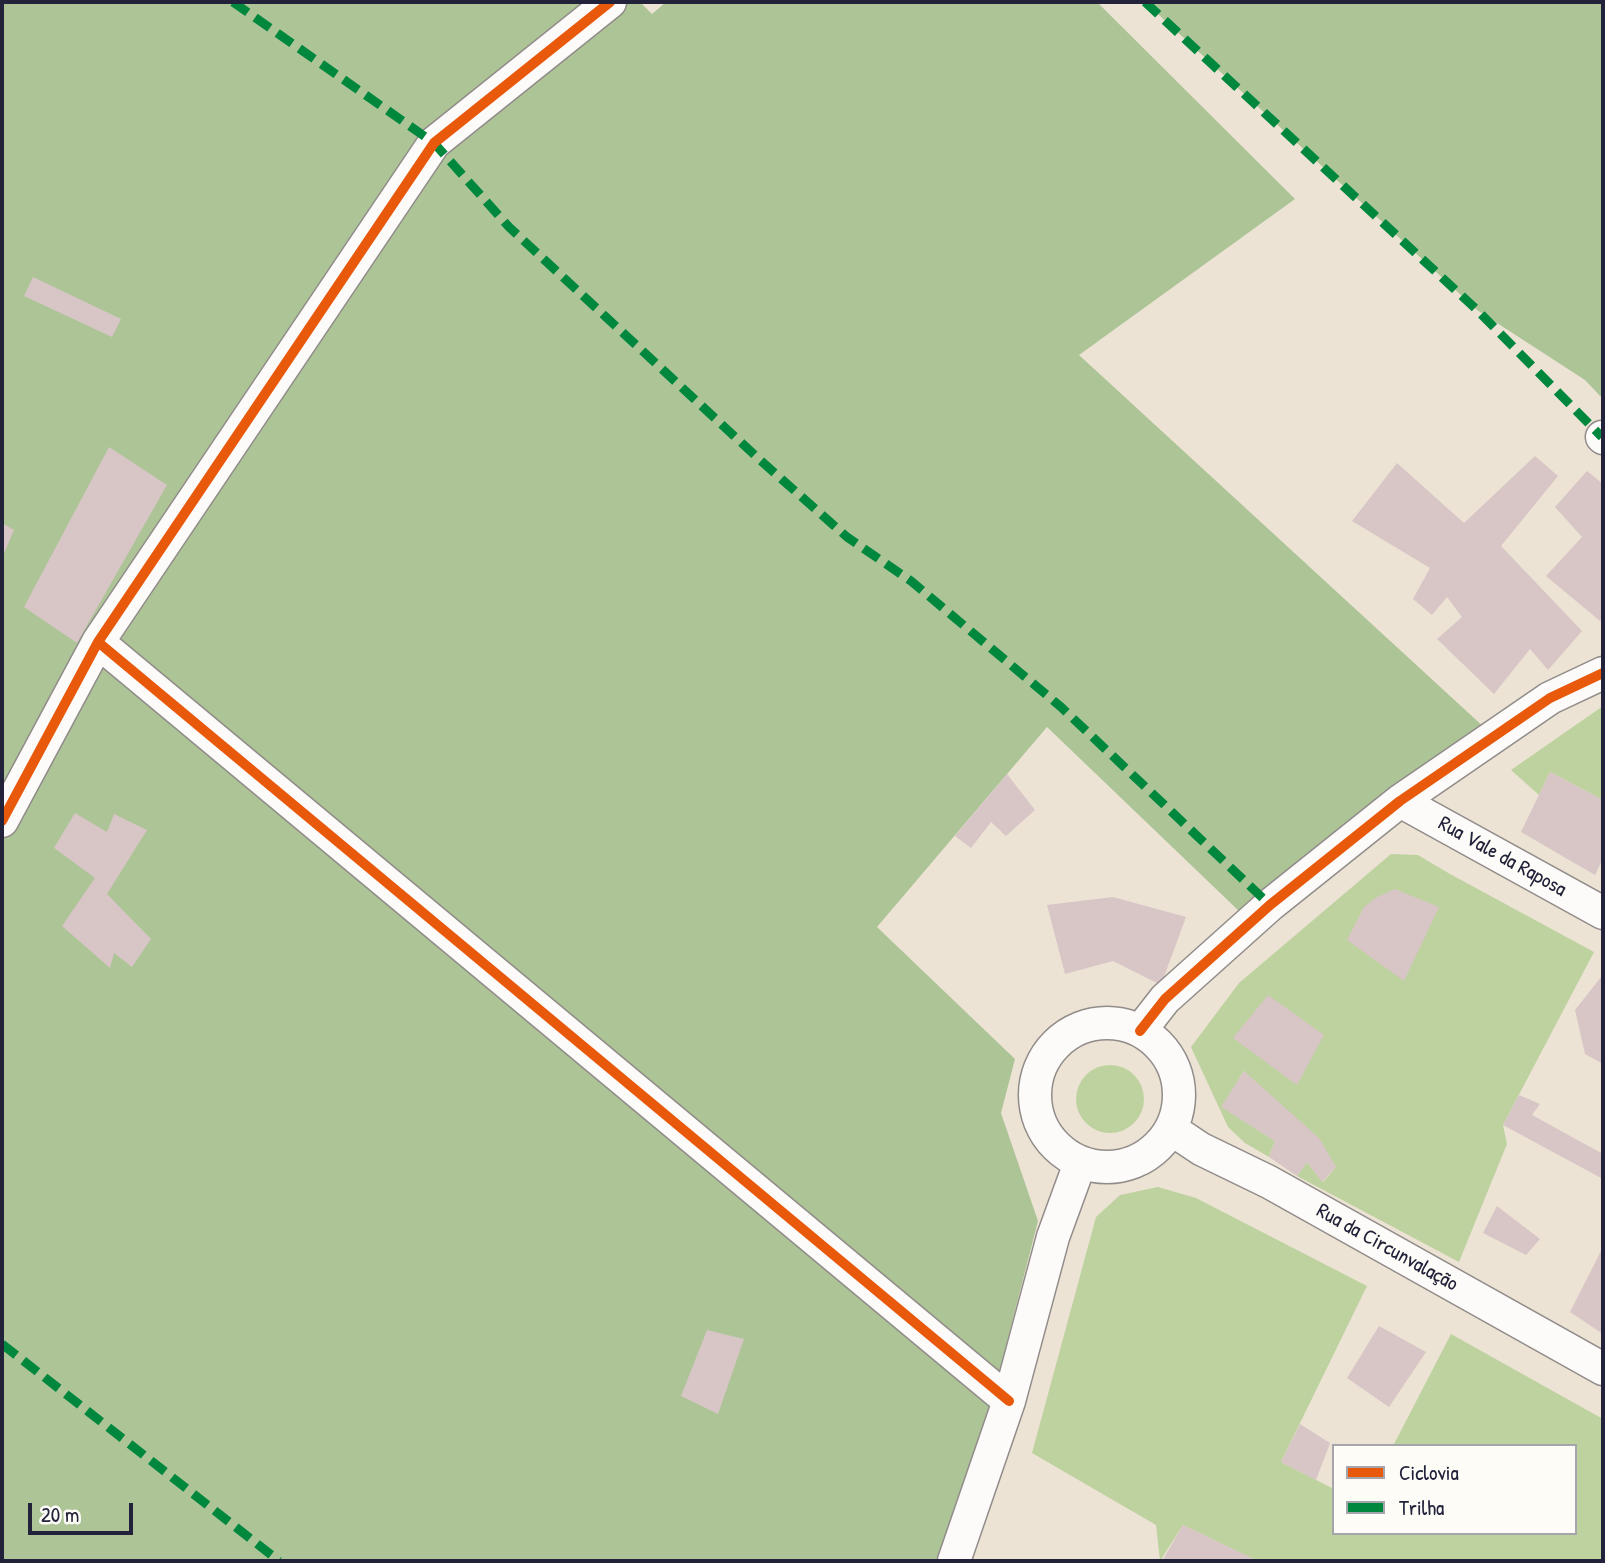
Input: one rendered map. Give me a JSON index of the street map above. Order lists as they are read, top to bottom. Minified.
{"streets":{"street":["Rua Vale da Raposa","Rua da Circunvalação"]},"legend":["Ciclovia","Trilha"],"scale_bar":"20 m"}
